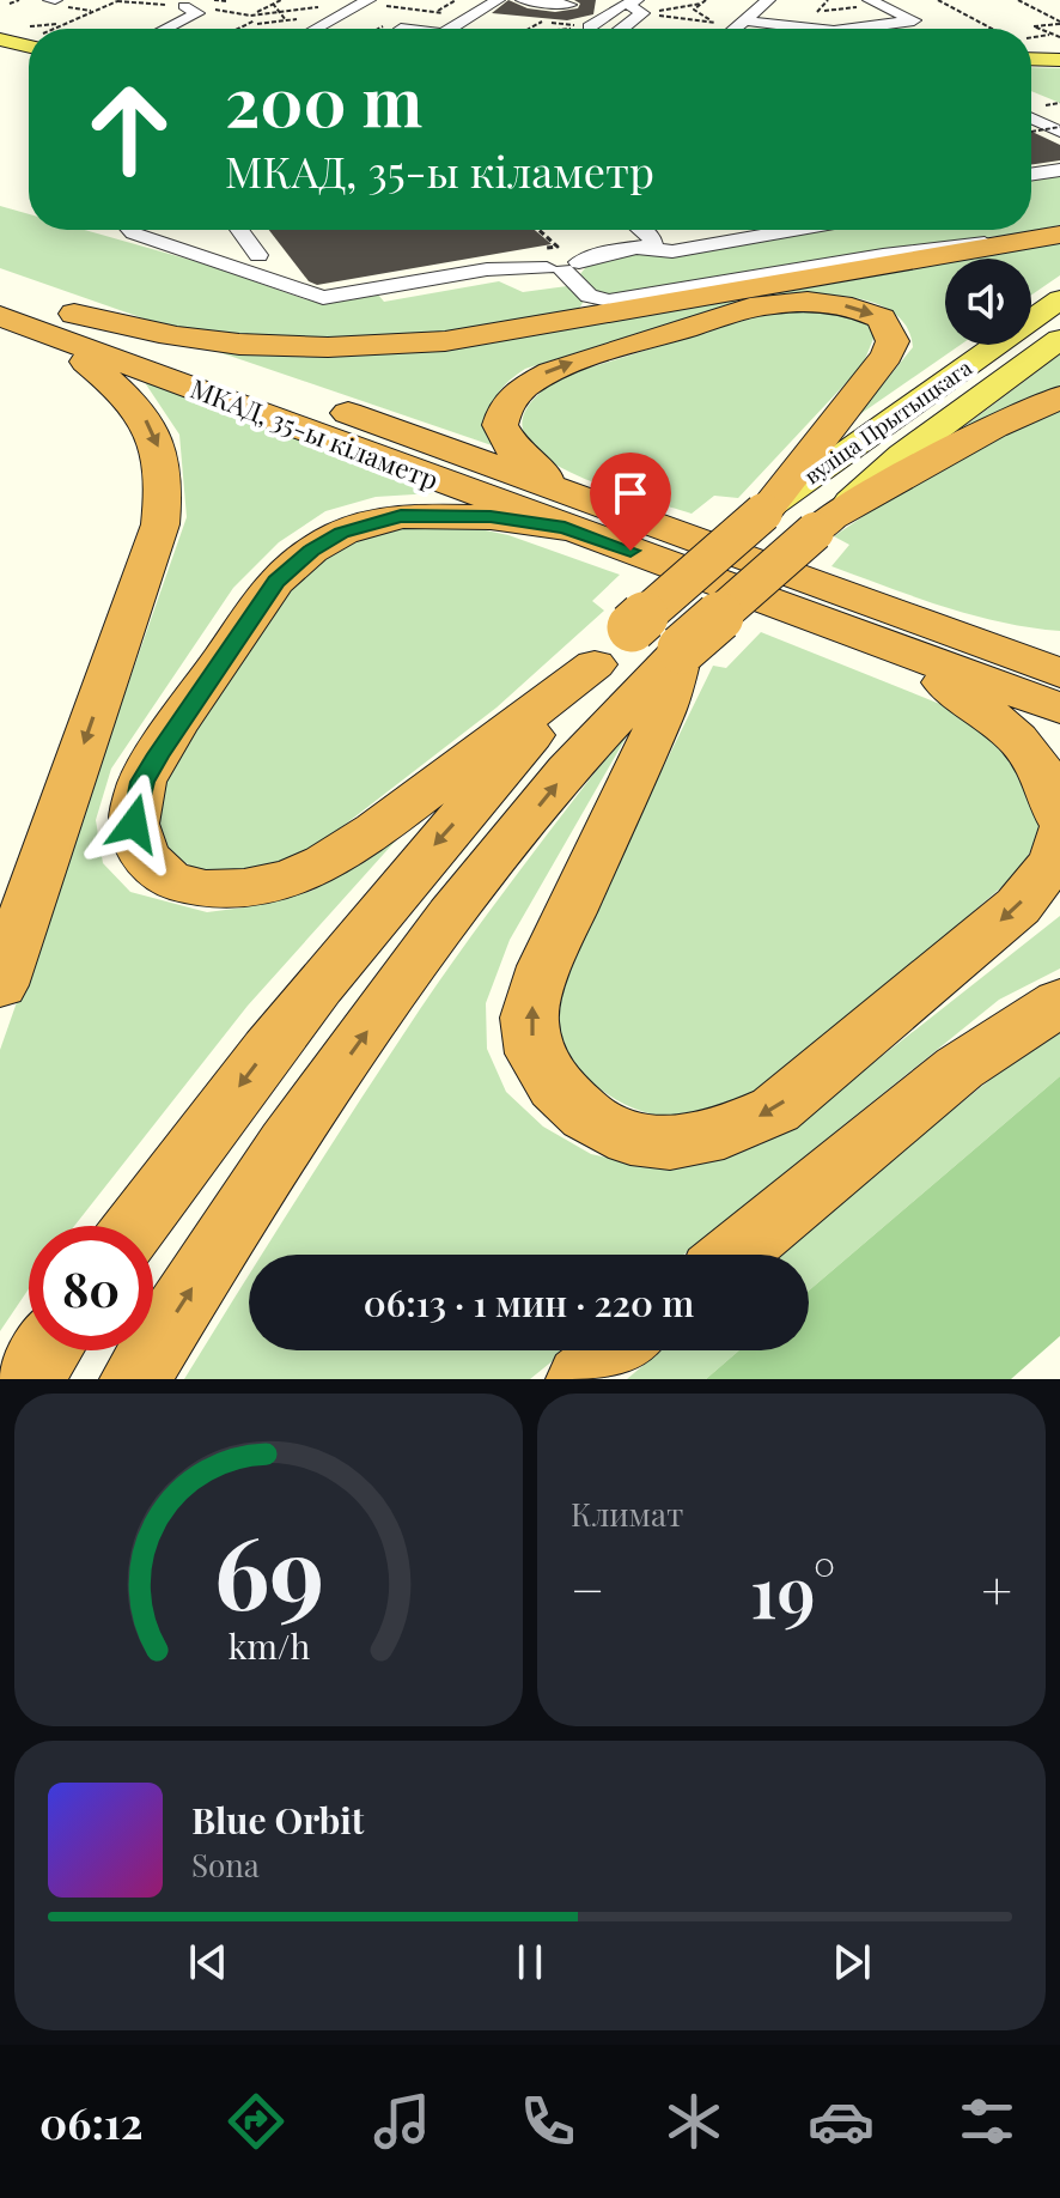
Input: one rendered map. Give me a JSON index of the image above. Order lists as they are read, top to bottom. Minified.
{"streets":{"highway":["МКАД, 35-ы кіламетр"],"main road":["вуліца Прытыцкага"]},"page":{"turn":["200 m","МКАД, 35-ы кіламетр"],"limit":"80","trip":"06:13 · 1 мин · 220 m","tile":"Климат","heat":["−","19°","+"],"song":["Blue Orbit","Sona"],"tabs":"06:12","gauge":["69","km/h"]}}
